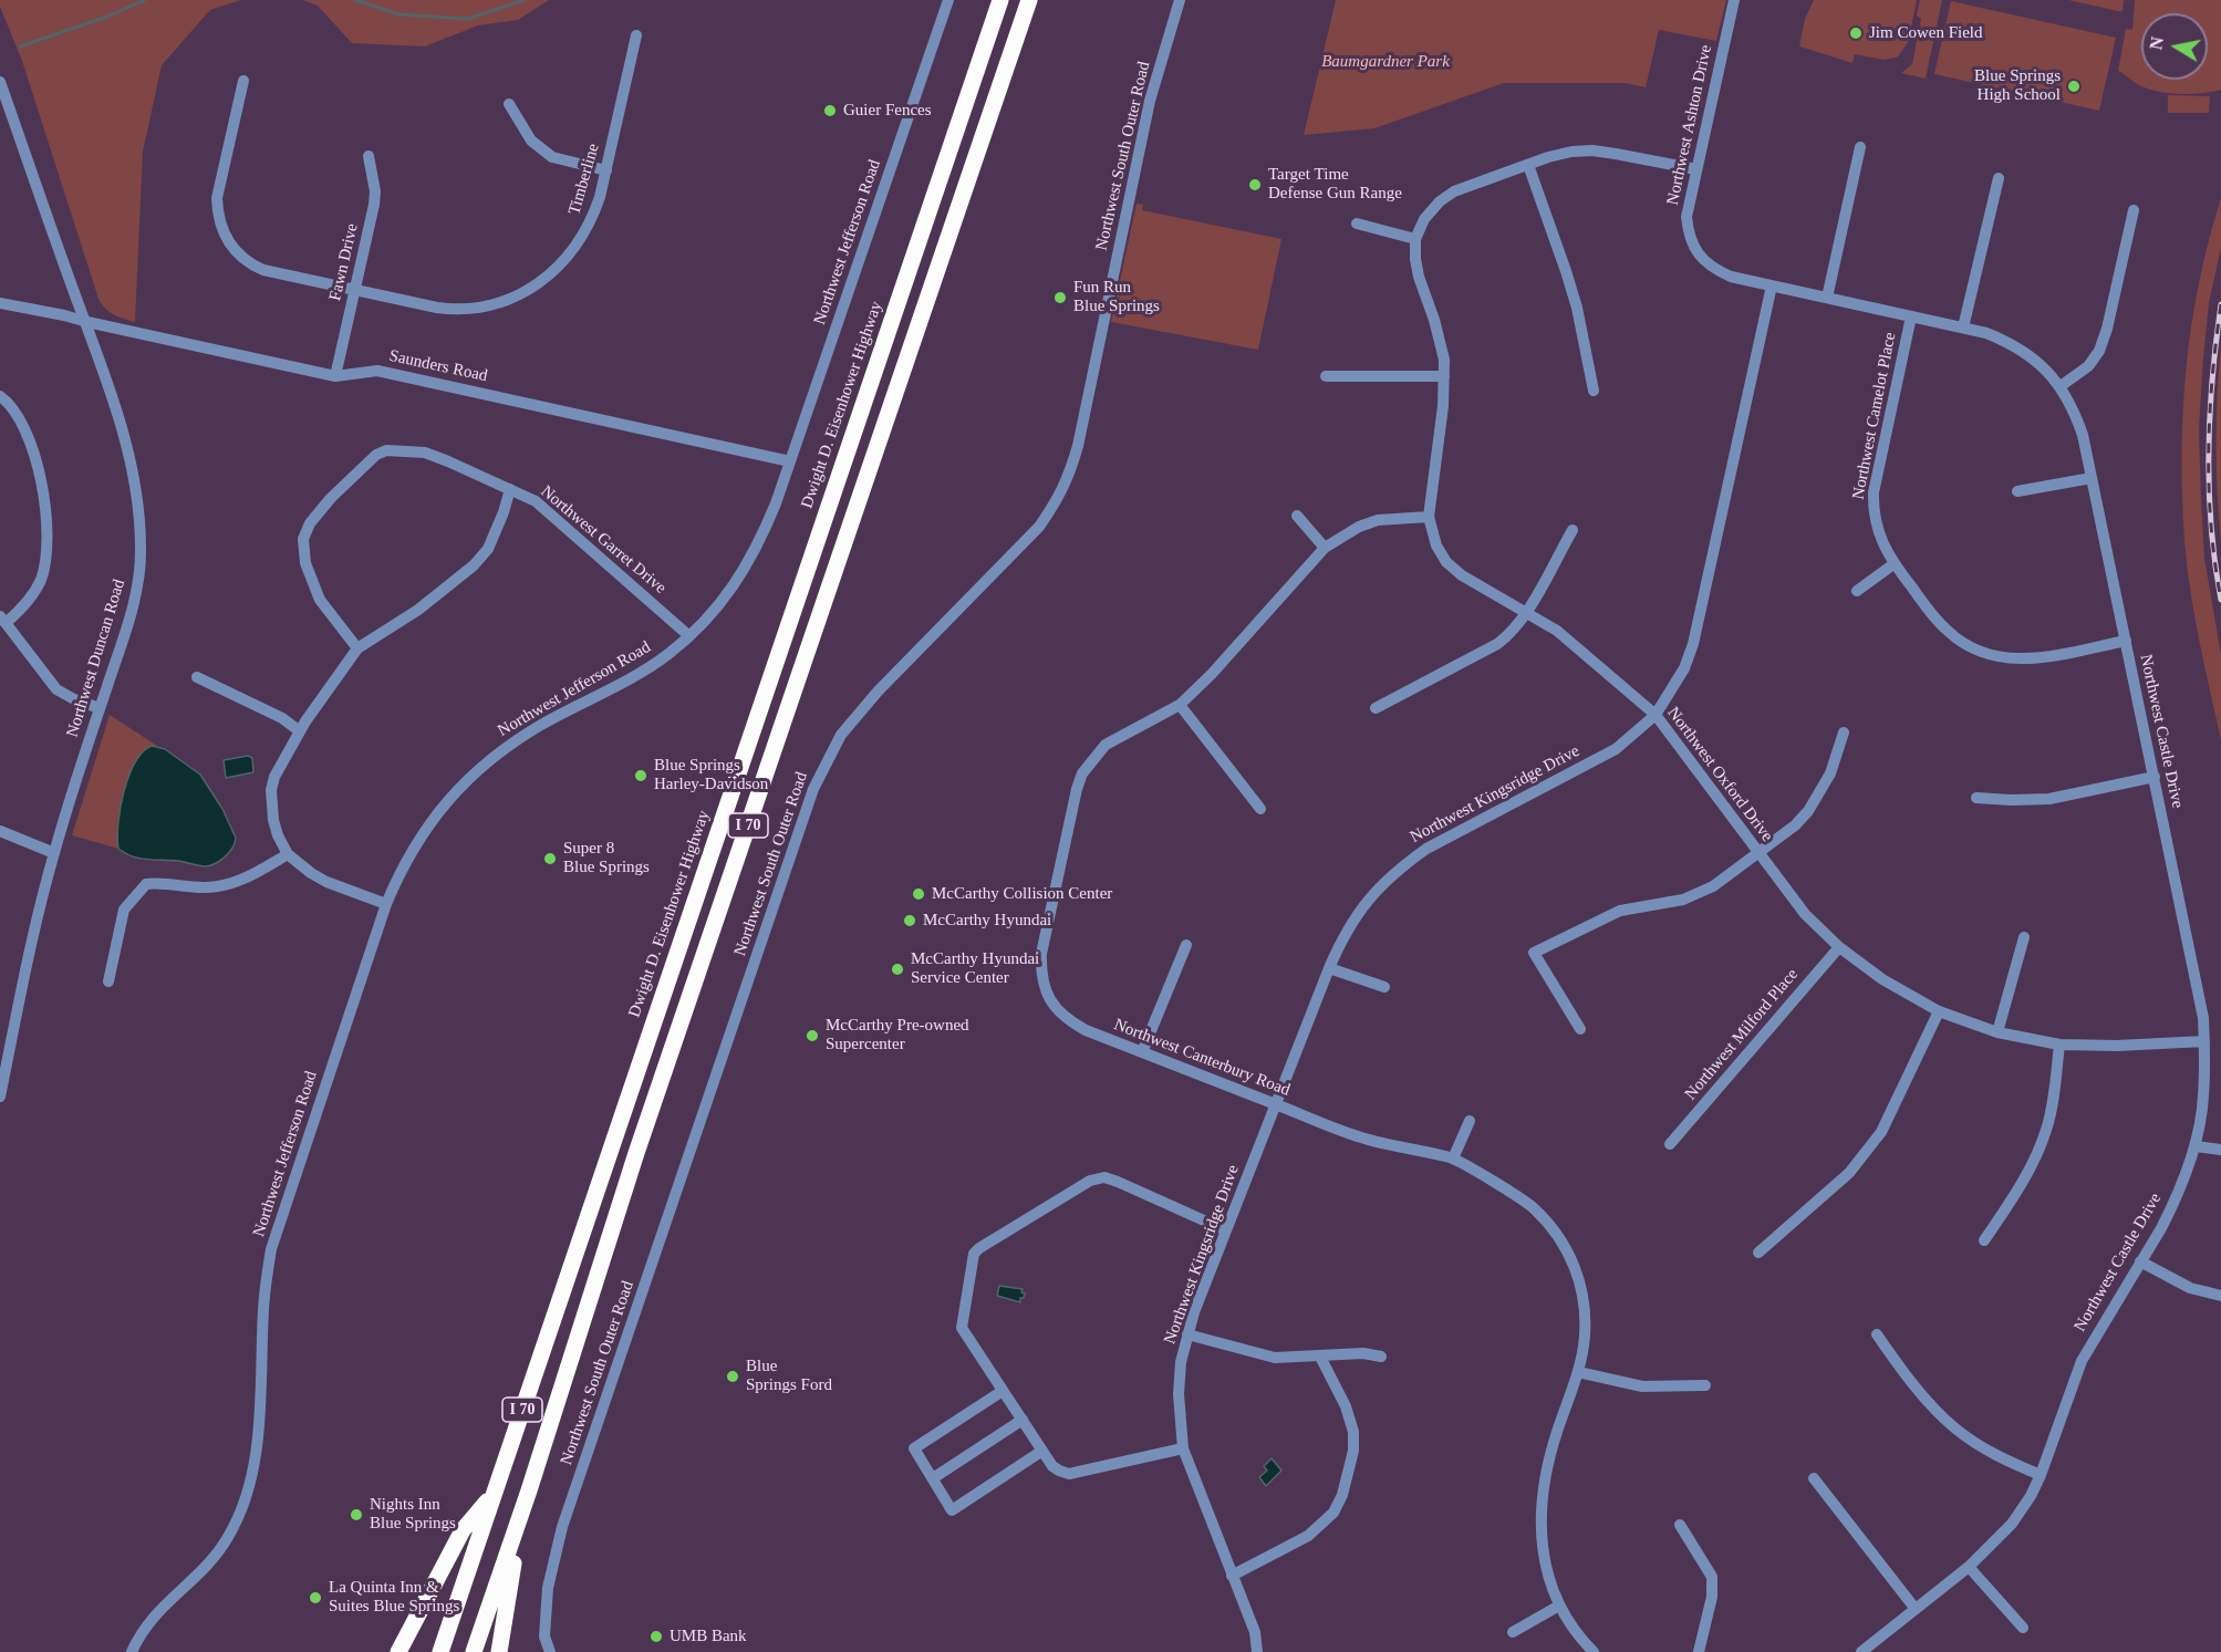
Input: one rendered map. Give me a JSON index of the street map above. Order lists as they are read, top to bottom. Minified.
{"streets":{"highway":["Dwight D. Eisenhower Highway","I 70"],"street":["Northwest Ashton Drive","Northwest South Outer Road","Timberline","Northwest Jefferson Road","Fawn Drive","Saunders Road","Northwest Camelot Place","Northwest Garret Drive","Northwest Duncan Road","Northwest Castle Drive","Northwest Oxford Drive","Northwest Kingsridge Drive","Northwest Milford Place","Northwest Canterbury Road"]},"crossings":[["Northwest Ashton Drive","Northwest Kingsridge Drive"],["Timberline","Fawn Drive"],["Northwest Jefferson Road","Saunders Road"],["Northwest Jefferson Road","Northwest Garret Drive"],["Fawn Drive","Saunders Road"],["Saunders Road","Northwest Duncan Road"],["Northwest Camelot Place","Northwest Castle Drive"],["Northwest Castle Drive","Northwest Oxford Drive"],["Northwest Oxford Drive","Northwest Kingsridge Drive"],["Northwest Oxford Drive","Northwest Milford Place"],["Northwest Oxford Drive","Northwest Canterbury Road"],["Northwest Kingsridge Drive","Northwest Canterbury Road"]],"parks":["Baumgardner Park"],"places":["Jim Cowen Field","Blue Springs High School","Guier Fences","Target Time Defense Gun Range","Fun Run Blue Springs","Blue Springs Harley-Davidson","Super 8 Blue Springs","McCarthy Collision Center","McCarthy Hyundai","McCarthy Hyundai Service Center","McCarthy Pre-owned Supercenter","Blue Springs Ford","Nights Inn Blue Springs","La Quinta Inn & Suites Blue Springs","UMB Bank"],"north":"left"}
